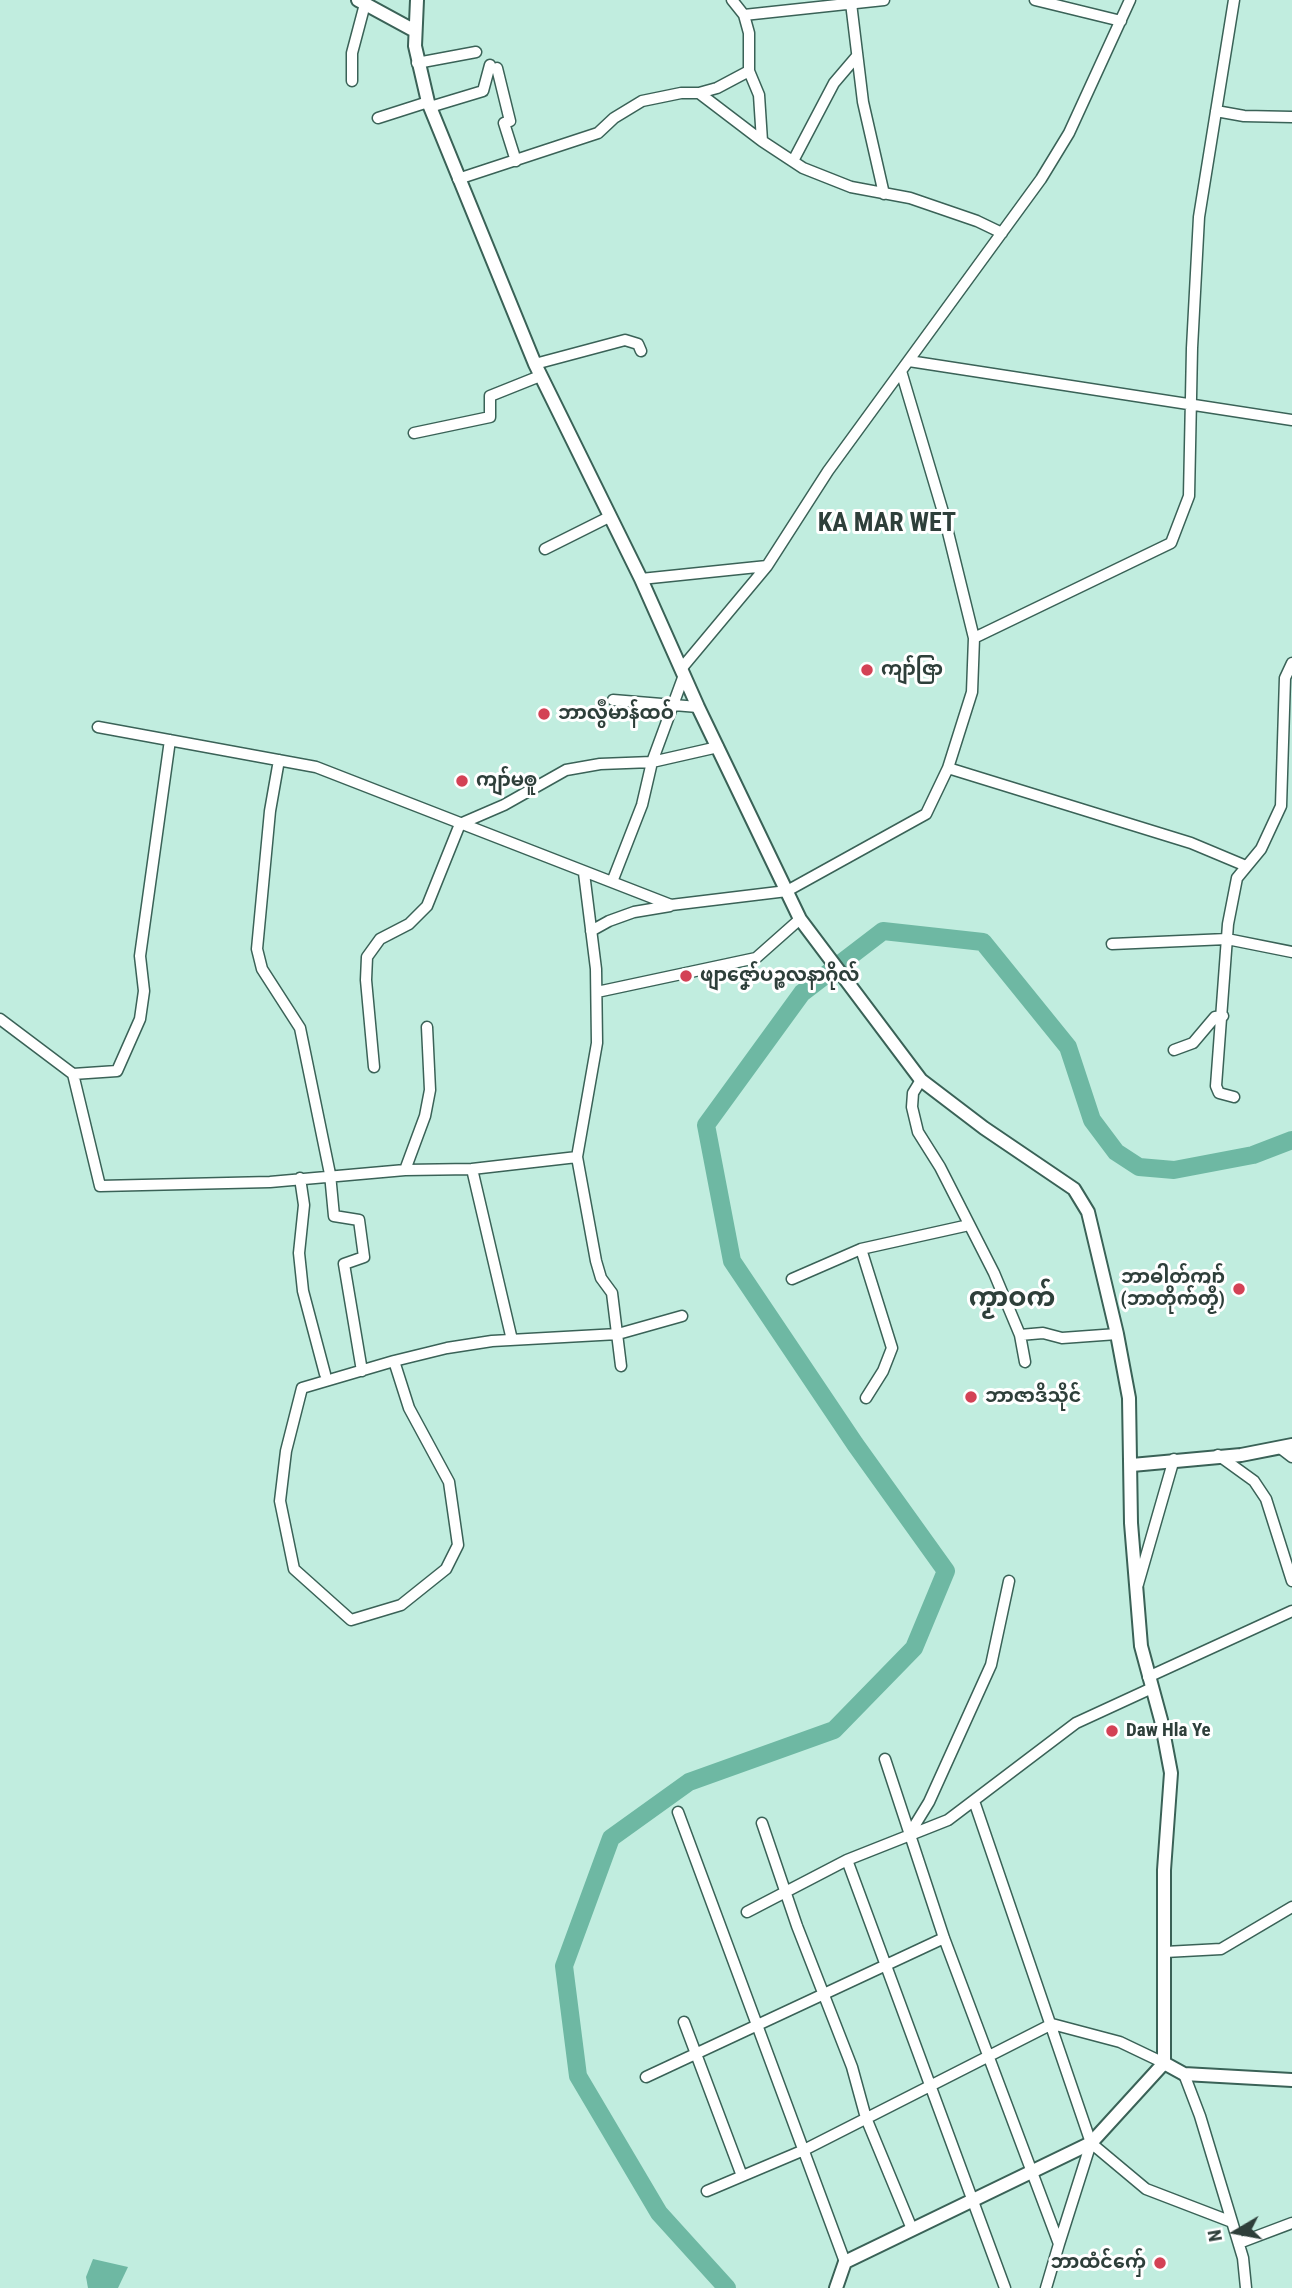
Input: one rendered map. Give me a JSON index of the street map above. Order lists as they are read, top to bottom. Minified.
{"districts":["KA MAR WET","ကၟာဝက်"],"places":["ကျာ်ဇြာ","ဘာလွဳမာန်ထဝ်","ကျာ်မၜူ","ဖျာဇၞော်ပဉ္စလနာဂိုလ်","ဘာဓါတ်ကျာ် (ဘာတိုက်တၟိ)","ဘာဇာဒိသိုင်","Daw Hla Ye","ဘာထံင်ကှ်ေ"],"north":"left"}
